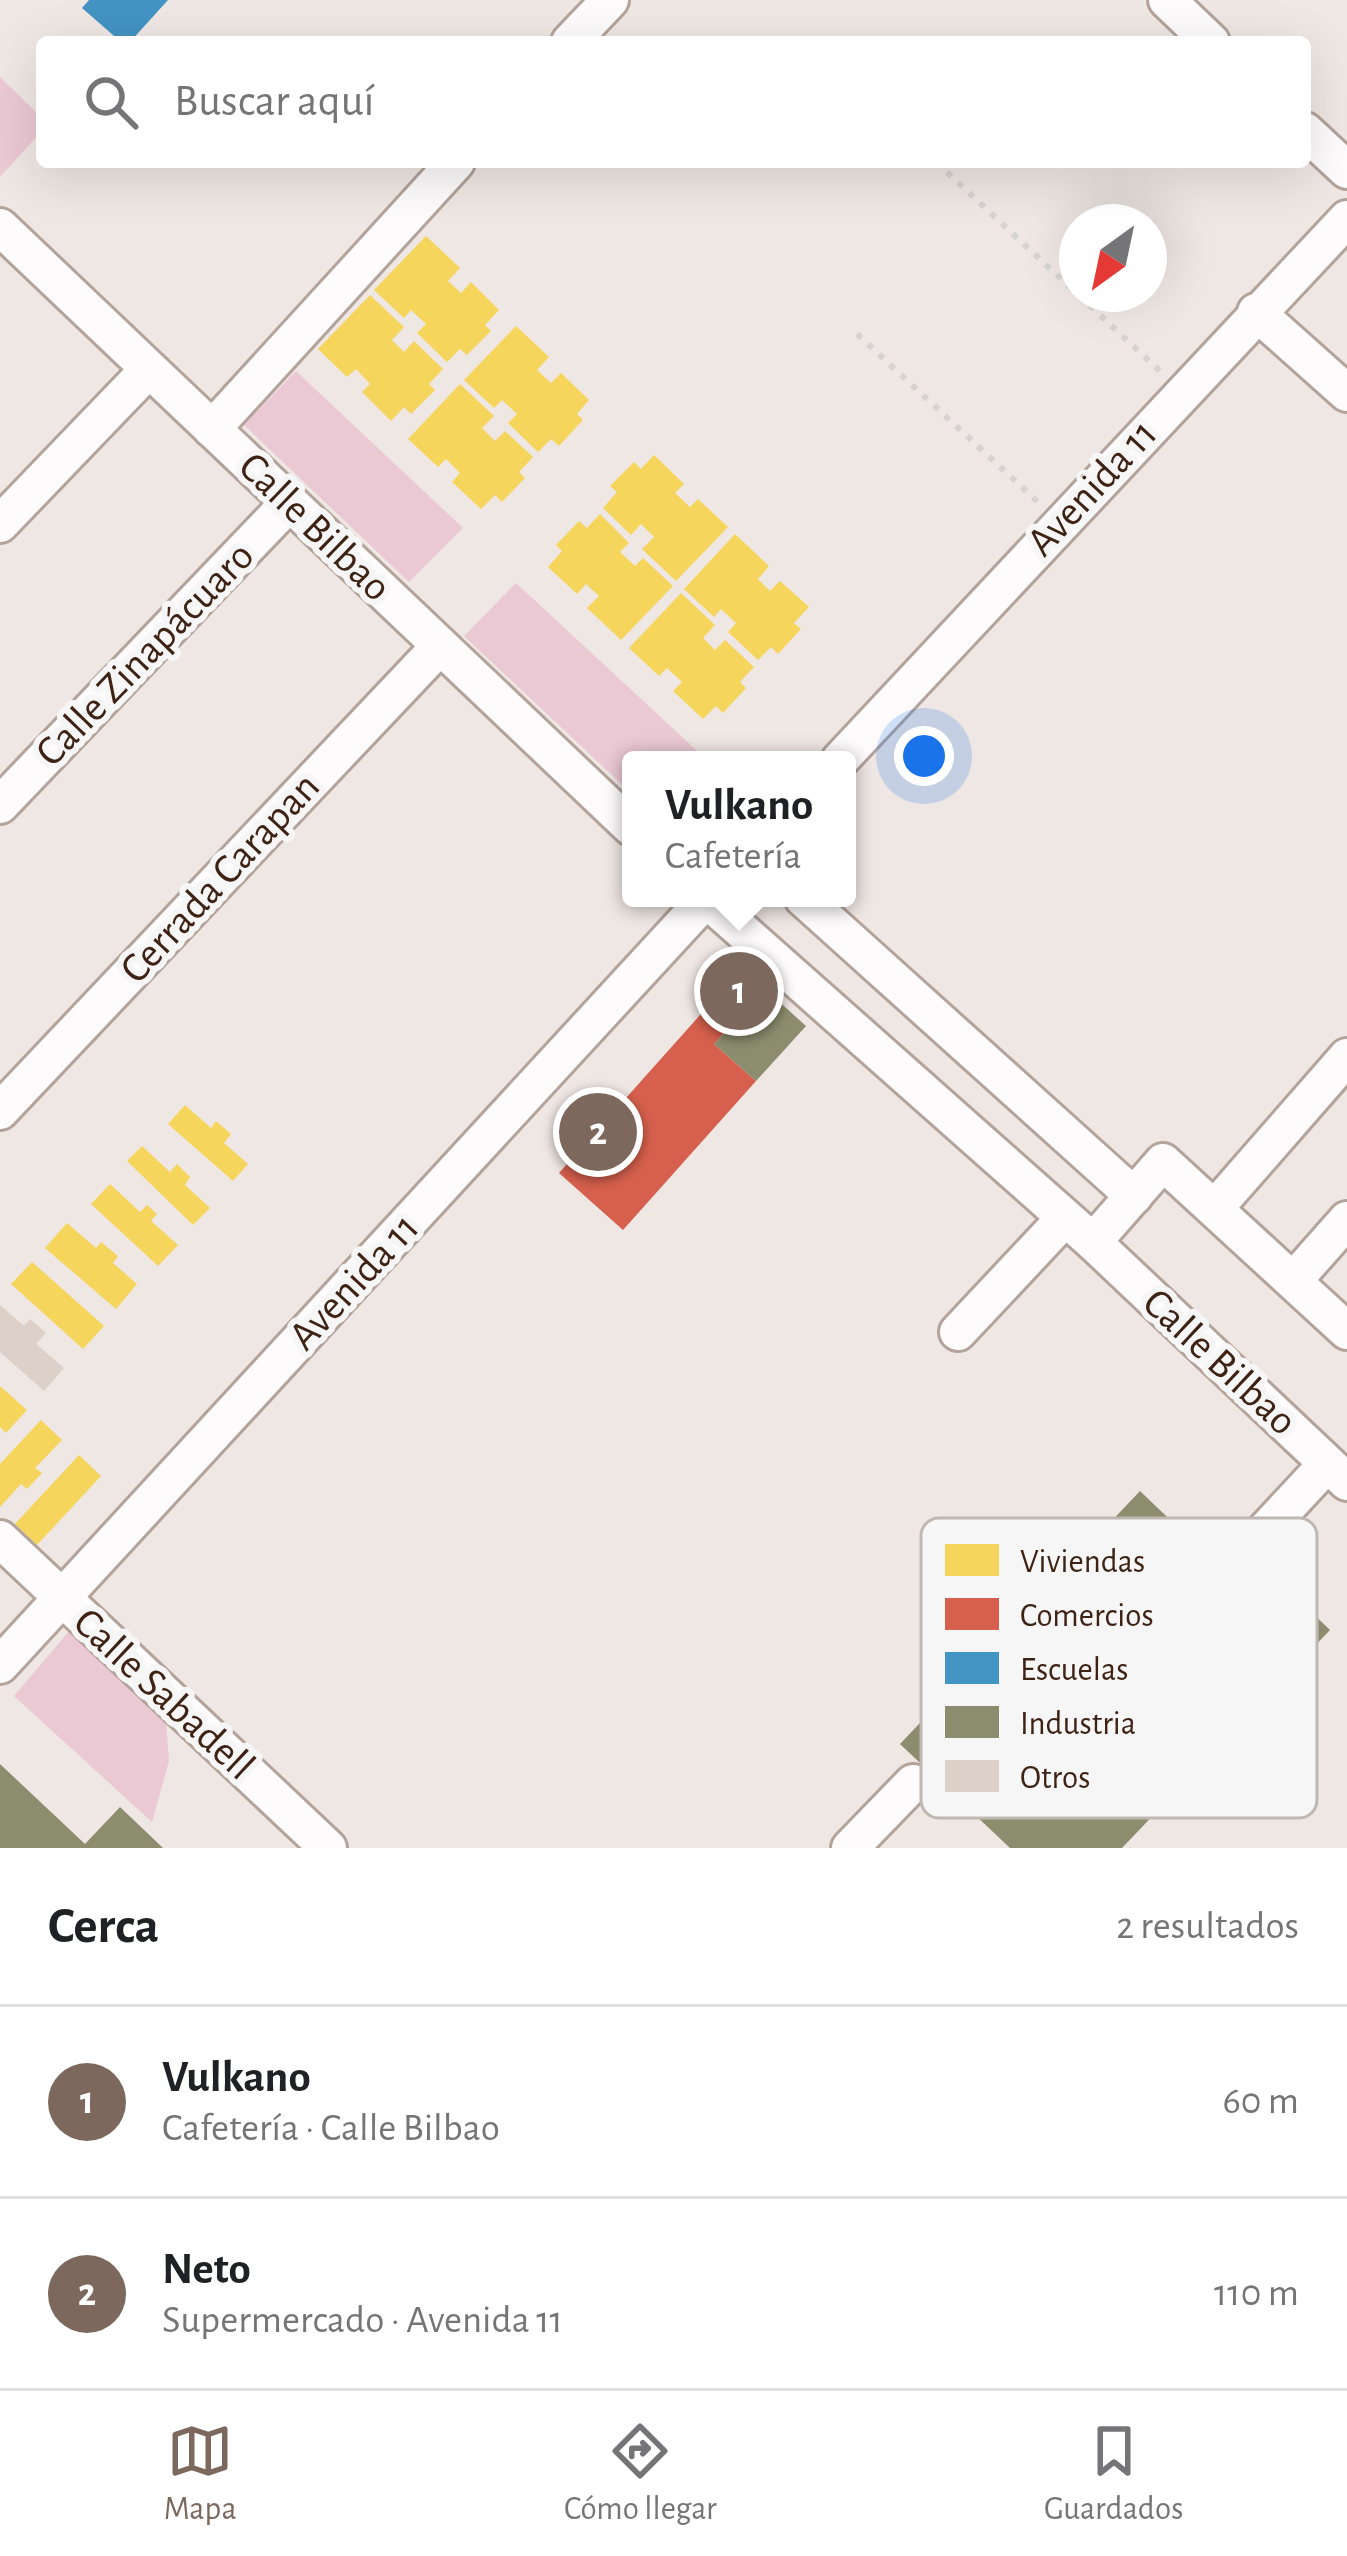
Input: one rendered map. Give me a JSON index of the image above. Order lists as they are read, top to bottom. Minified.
{"streets":{"street":["Avenida 11","Calle Bilbao","Calle Zinapácuaro","Cerrada Carapan","Calle Sabadell"]},"crossings":[["Avenida 11","Calle Sabadell"],["Calle Bilbao","Calle Zinapácuaro"],["Calle Bilbao","Cerrada Carapan"]],"legend":["Viviendas","Comercios","Escuelas","Industria","Otros"],"north":"bottom left","page":{"search":"Buscar aquí","popup":["Vulkano","Cafetería"],"pins":["1","2"],"heading":["Cerca","2 resultados"],"list":[{"mark":"1","name":"Vulkano","note":"Cafetería · Calle Bilbao","value":"60 m"},{"mark":"2","name":"Neto","note":"Supermercado · Avenida 11","value":"110 m"}],"nav":["Mapa","Cómo llegar","Guardados"]}}
